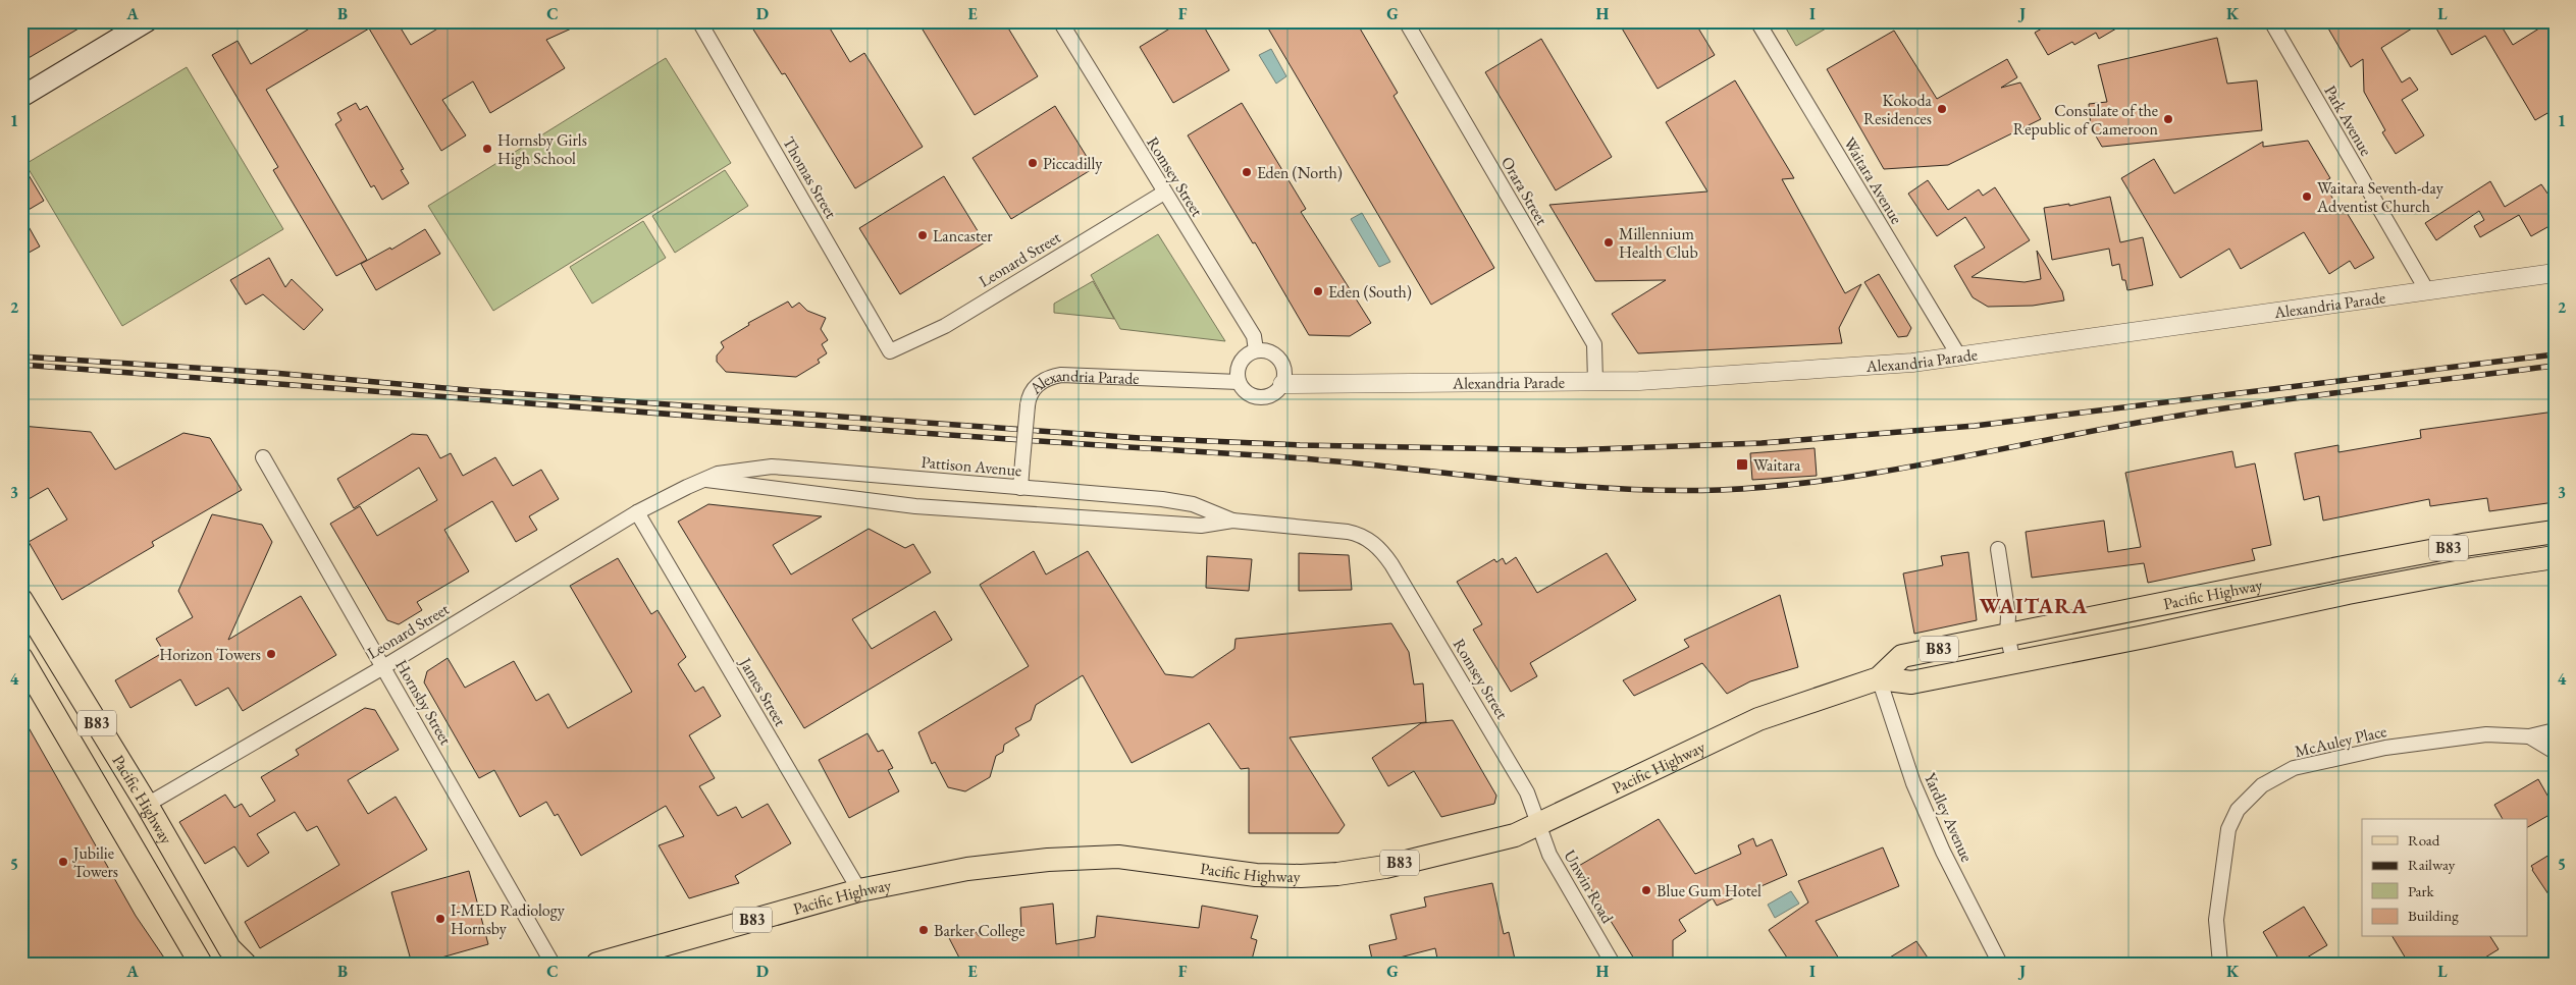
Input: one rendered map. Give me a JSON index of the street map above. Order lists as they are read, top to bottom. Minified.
{"streets":{"main road":["B83","Pacific Highway"],"street":["Park Avenue","Romsey Street","Thomas Street","Waitara Avenue","Orara Street","Leonard Street","Alexandria Parade","Pattison Avenue","James Street","Hornsby Street","McAuley Place","Yardley Avenue","Unwin Road"]},"crossings":[["Park Avenue","Alexandria Parade"],["Romsey Street","Leonard Street"],["Romsey Street","Alexandria Parade"],["Romsey Street","Pattison Avenue"],["Romsey Street","Pacific Highway"],["Romsey Street","Unwin Road"],["Thomas Street","Leonard Street"],["Waitara Avenue","Alexandria Parade"],["Orara Street","Alexandria Parade"],["Leonard Street","Pattison Avenue"],["Leonard Street","Pacific Highway"],["Leonard Street","James Street"],["Leonard Street","Hornsby Street"],["Alexandria Parade","Pattison Avenue"],["Pacific Highway","James Street"],["Pacific Highway","Yardley Avenue"],["Pacific Highway","Unwin Road"]],"districts":["WAITARA"],"places":{"other":["Kokoda Residences","Consulate of the Republic of Cameroon","Hornsby Girls High School","Piccadilly","Eden (North)","Waitara Seventh-day Adventist Church","Lancaster","Millennium Health Club","Eden (South)","Horizon Towers","Jubilie Towers","Blue Gum Hotel","I-MED Radiology Hornsby","Barker College"],"transit":["Waitara"]},"legend":["Road","Railway","Park","Building"],"grid":{"columns":["A","B","C","D","E","F","G","H","I","J","K","L"],"rows":["1","2","3","4","5"]}}
